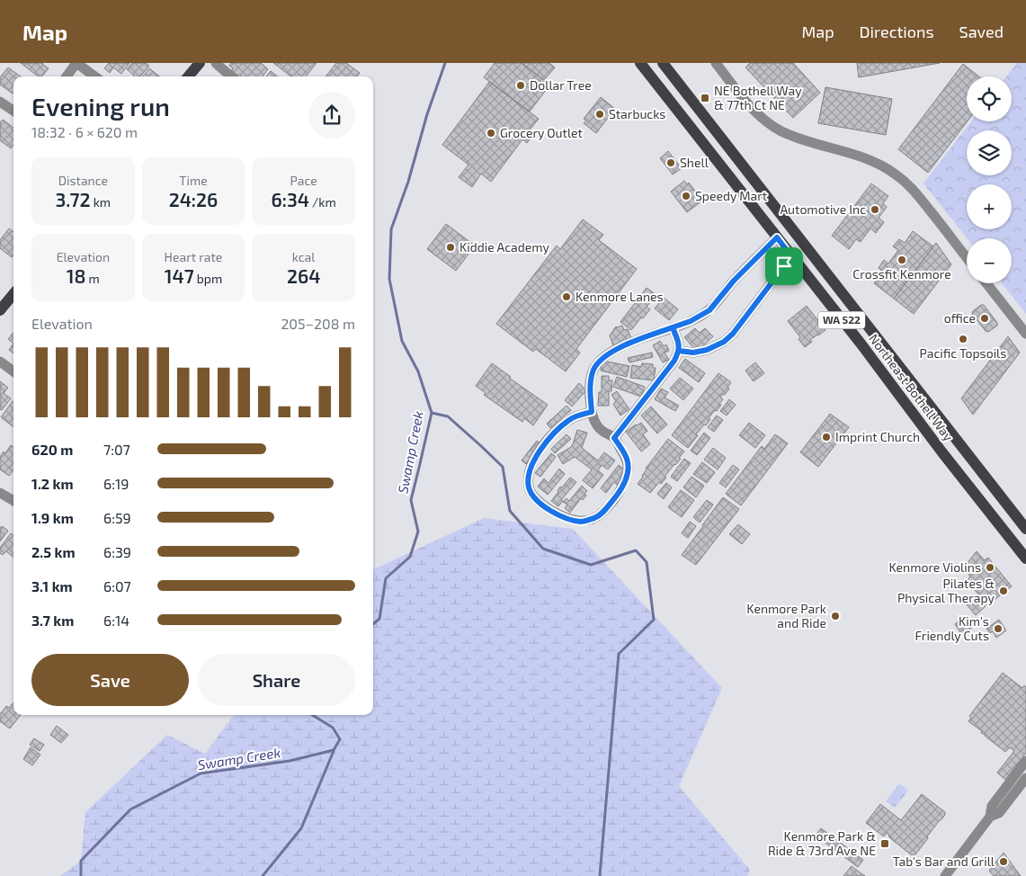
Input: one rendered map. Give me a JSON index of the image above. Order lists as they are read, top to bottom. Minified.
{"streets":{"main road":["WA 522","Northeast Bothell Way"]},"water":["Swamp Creek"],"places":{"other":["Dollar Tree","Starbucks","Grocery Outlet","Shell","Speedy Mart","Automotive Inc","Kiddie Academy","Crossfit Kenmore","Kenmore Lanes","office","Pacific Topsoils","Imprint Church","Kenmore Violins","Pilates & Physical Therapy","Kenmore Park and Ride","Kim's Friendly Cuts","Tab's Bar and Grill"],"transit":["NE Bothell Way & 77th Ct NE","Kenmore Park & Ride & 73rd Ave NE"]},"page":{"header":"Map","nav":["Map","Directions","Saved"],"map_buttons":["+","−"],"heading":["Evening run","18:32 · 6 × 620 m"],"stats":[["Distance","3.72 km"],["Time","24:26"],["Pace","6:34 /km"],["Elevation","18 m"],["Heart rate","147 bpm"],["kcal","264"]],"chart":["Elevation","205–208 m"],"list":[{"name":"620 m","note":"7:07"},{"name":"1.2 km","note":"6:19"},{"name":"1.9 km","note":"6:59"},{"name":"2.5 km","note":"6:39"},{"name":"3.1 km","note":"6:07"},{"name":"3.7 km","note":"6:14"}],"buttons":["Save","Share"]}}
